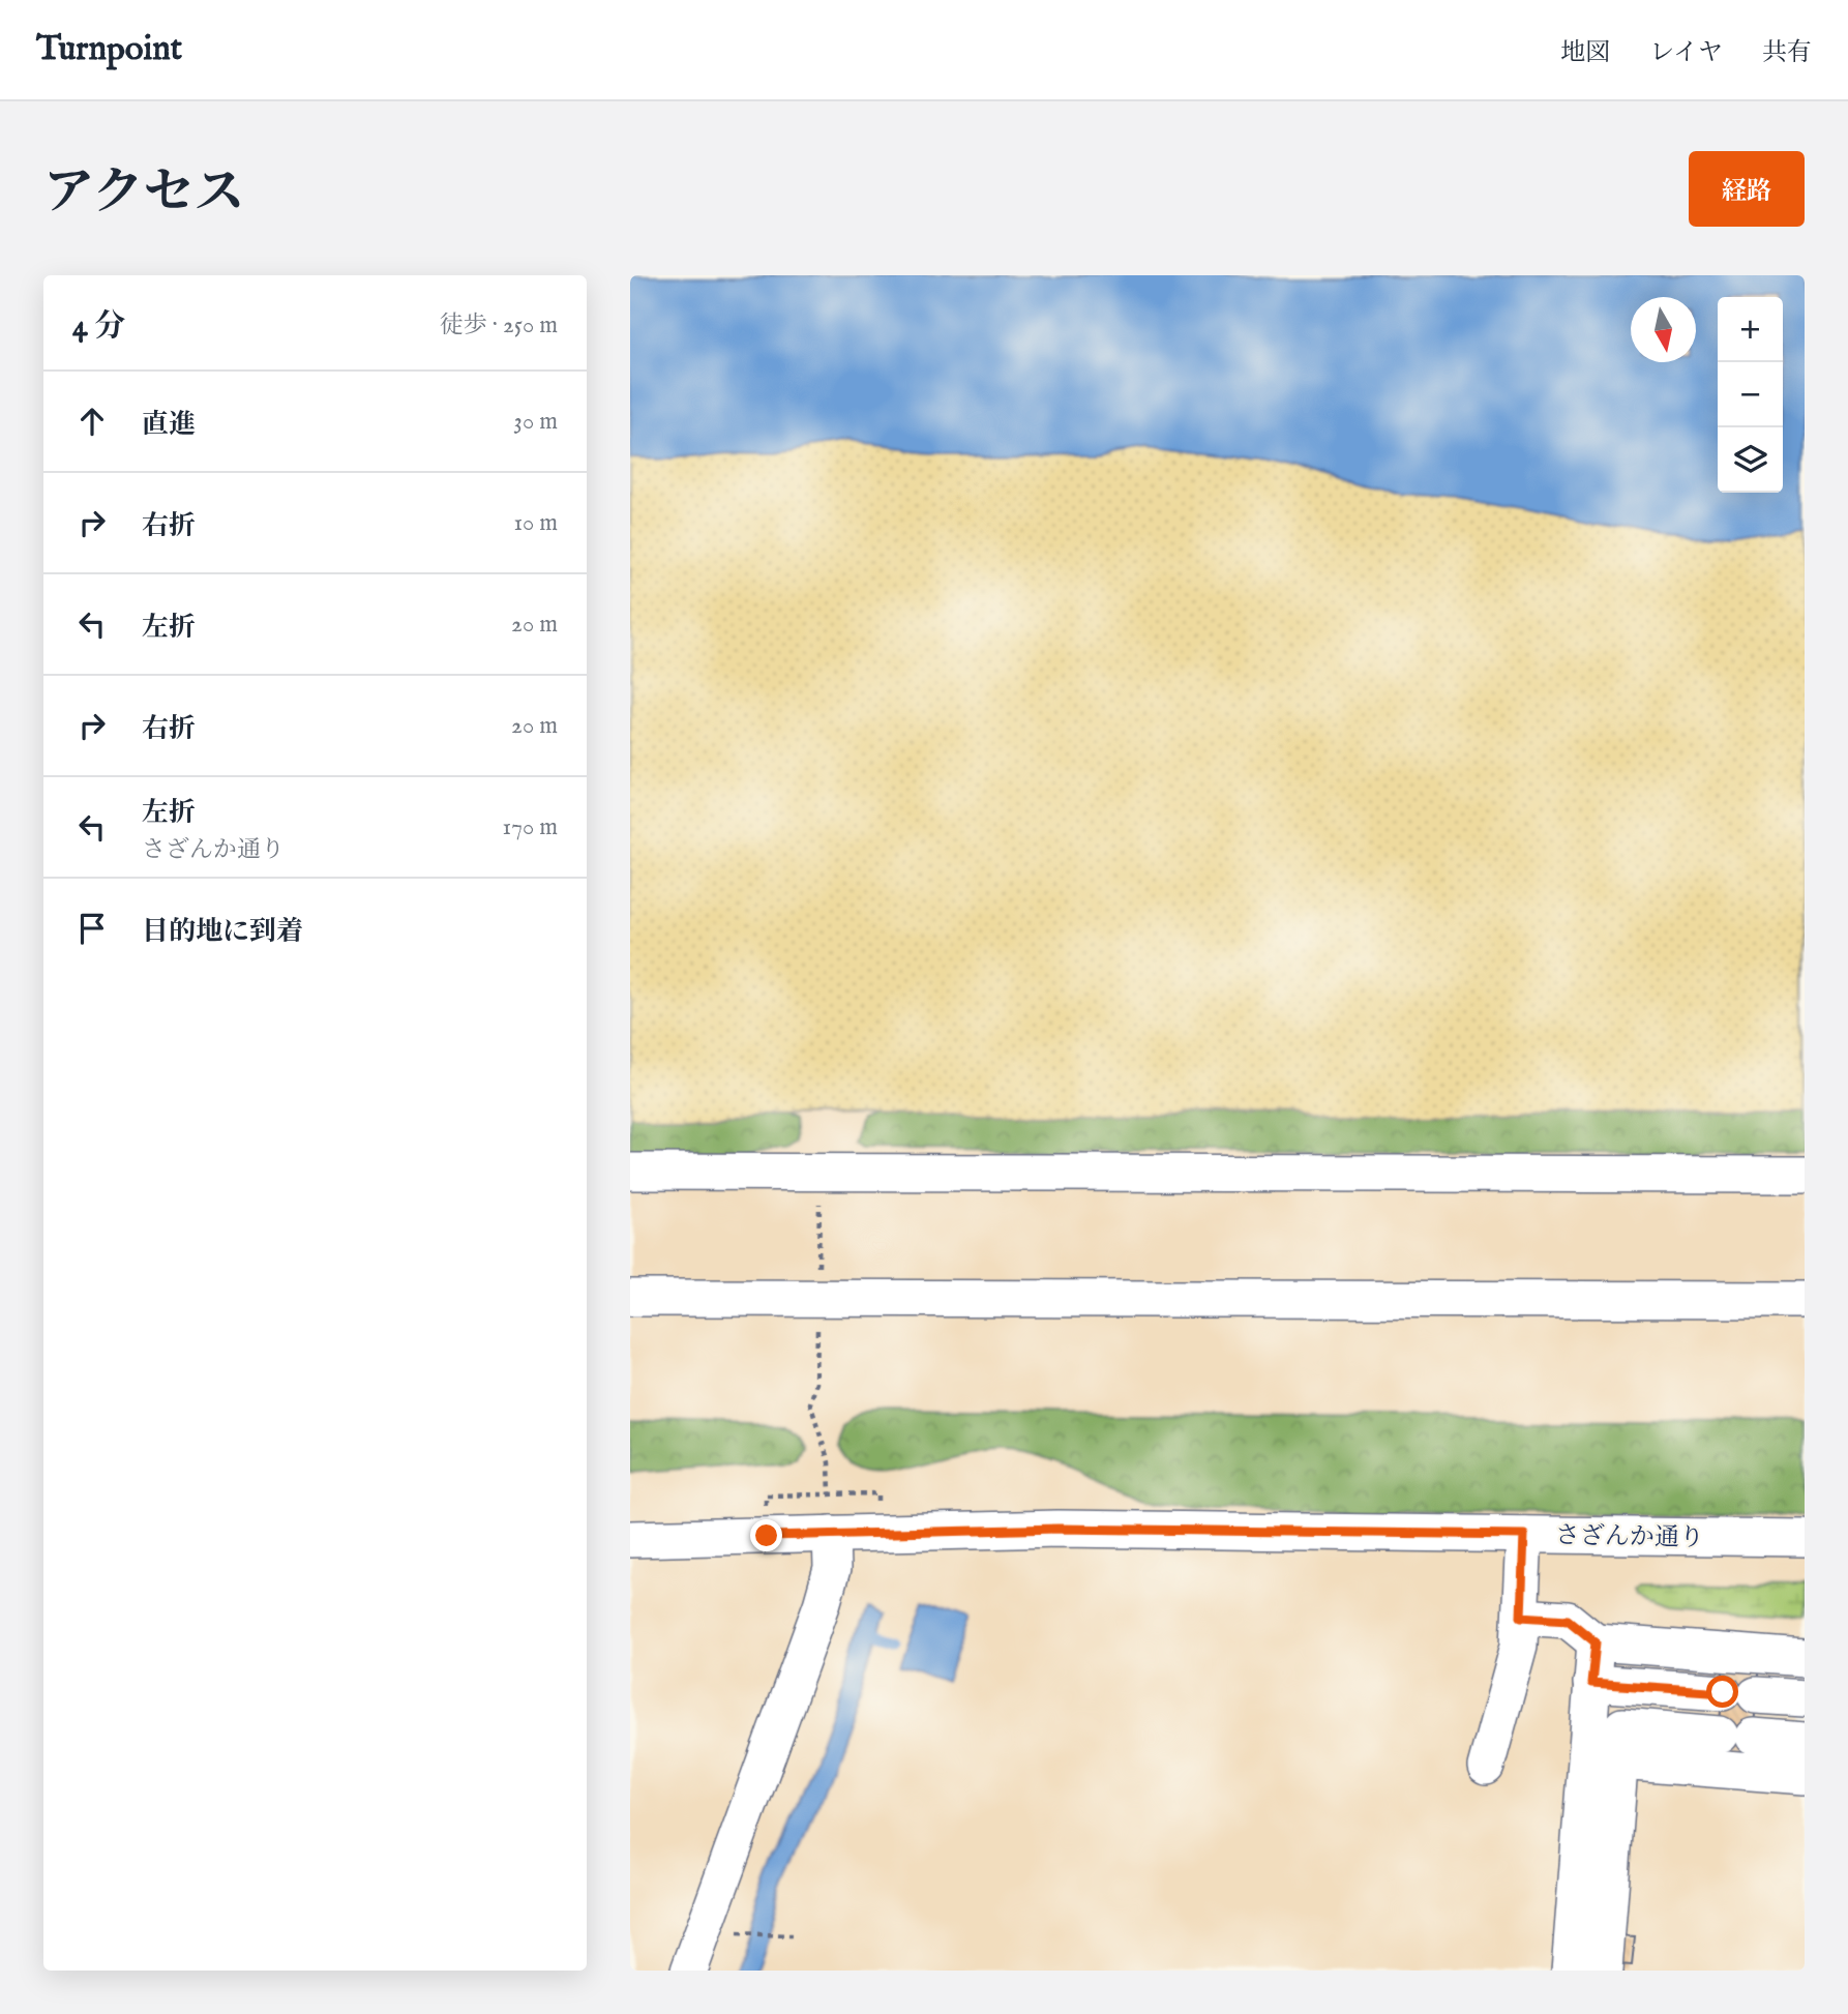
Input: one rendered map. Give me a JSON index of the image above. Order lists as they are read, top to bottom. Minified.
{"streets":{"street":["さざんか通り"]},"north":"bottom","page":{"header":"Turnpoint","nav":["地図","レイヤ","共有"],"title":"アクセス","buttons":"経路","heading":["4 分","徒歩 · 250 m"],"map_buttons":["+","−"],"list":[["直進","30 m"],["右折","10 m"],["左折","20 m"],["右折","20 m"],["左折","さざんか通り","170 m"],"目的地に到着"]}}
